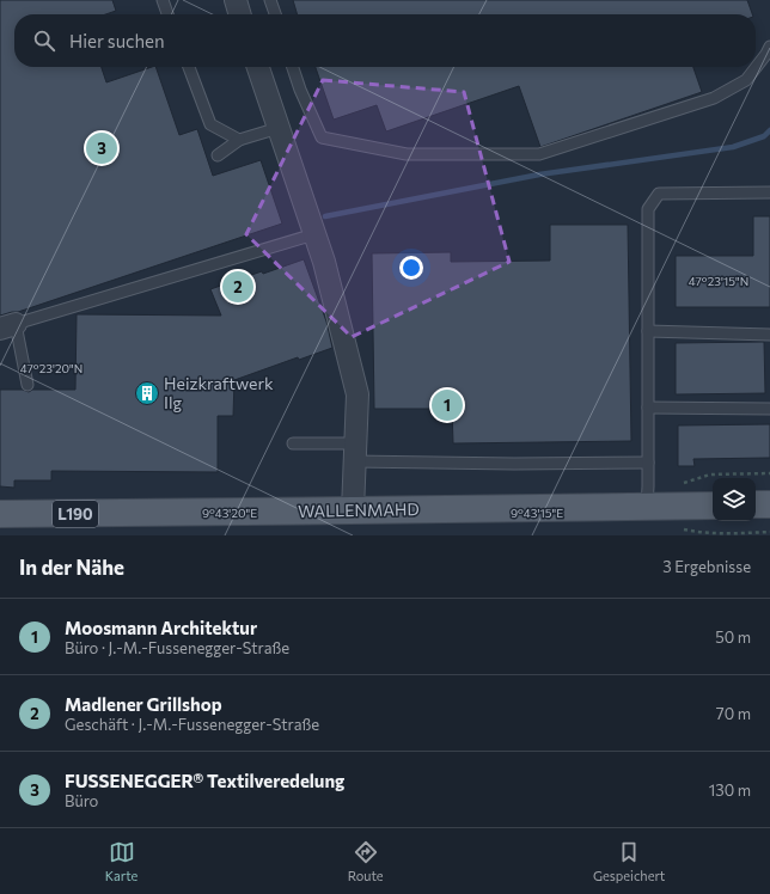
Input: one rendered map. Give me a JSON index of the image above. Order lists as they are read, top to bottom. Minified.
{"streets":{"main road":["WALLENMAHD","L190"]},"places":{"building":["Heizkraftwerk Ilg"]},"page":{"search":"Hier suchen","pins":["3","2","1"],"heading":["In der Nähe","3 Ergebnisse"],"list":[{"mark":"1","name":"Moosmann Architektur","note":"Büro · J.-M.-Fussenegger-Straße","value":"50 m"},{"mark":"2","name":"Madlener Grillshop","note":"Geschäft · J.-M.-Fussenegger-Straße","value":"70 m"},{"mark":"3","name":"FUSSENEGGER® Textilveredelung","note":"Büro","value":"130 m"}],"nav":["Karte","Route","Gespeichert"]},"coordinates":["47°23'15\"N","47°23'20\"N","9°43'20\"E","9°43'15\"E"]}
